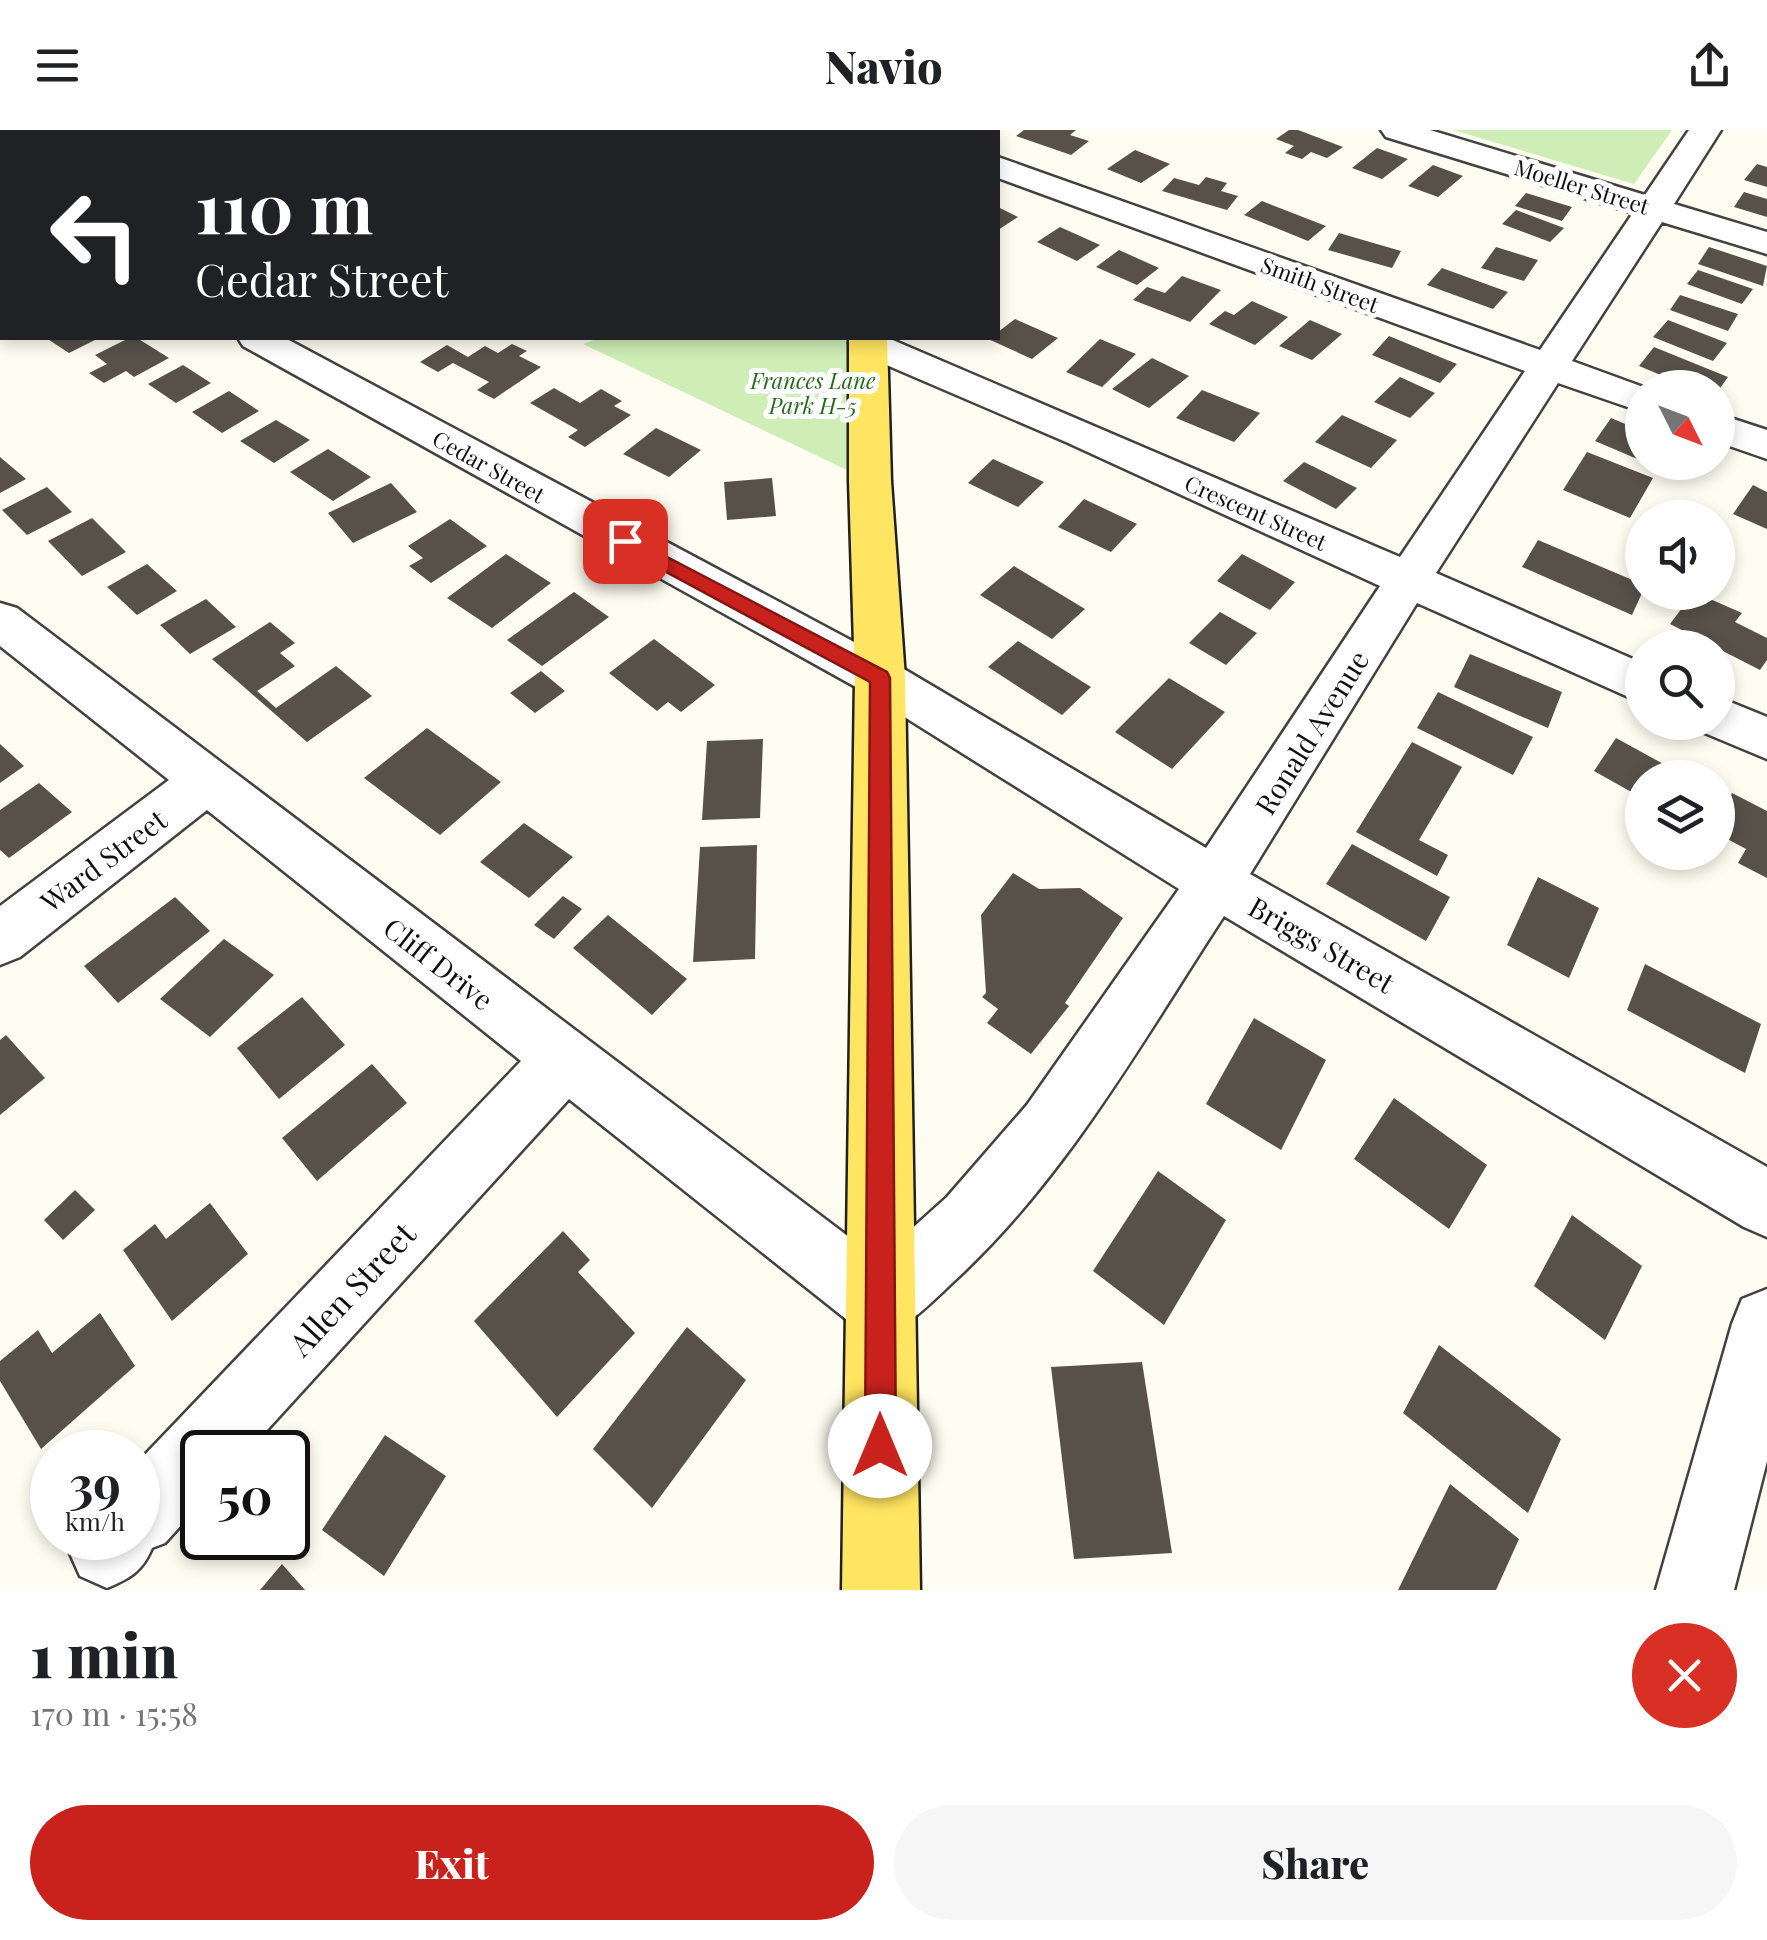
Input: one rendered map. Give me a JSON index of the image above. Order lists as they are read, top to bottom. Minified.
{"streets":{"street":["Moeller Street","Smith Street","Cedar Street","Crescent Street","Ronald Avenue","Ward Street","Briggs Street","Cliff Drive","Allen Street"]},"crossings":[["Moeller Street","Ronald Avenue"],["Smith Street","Ronald Avenue"],["Cedar Street","Briggs Street"],["Crescent Street","Ronald Avenue"],["Ronald Avenue","Briggs Street"],["Ronald Avenue","Cliff Drive"],["Ward Street","Cliff Drive"],["Cliff Drive","Allen Street"]],"parks":["Frances Lane Park H-5"],"north":"bottom right","page":{"header":"Navio","turn":["110 m","Cedar Street"],"speed":"39 km/h","limit":"50","heading":["1 min","170 m · 15:58"],"buttons":["Exit","Share"]}}
